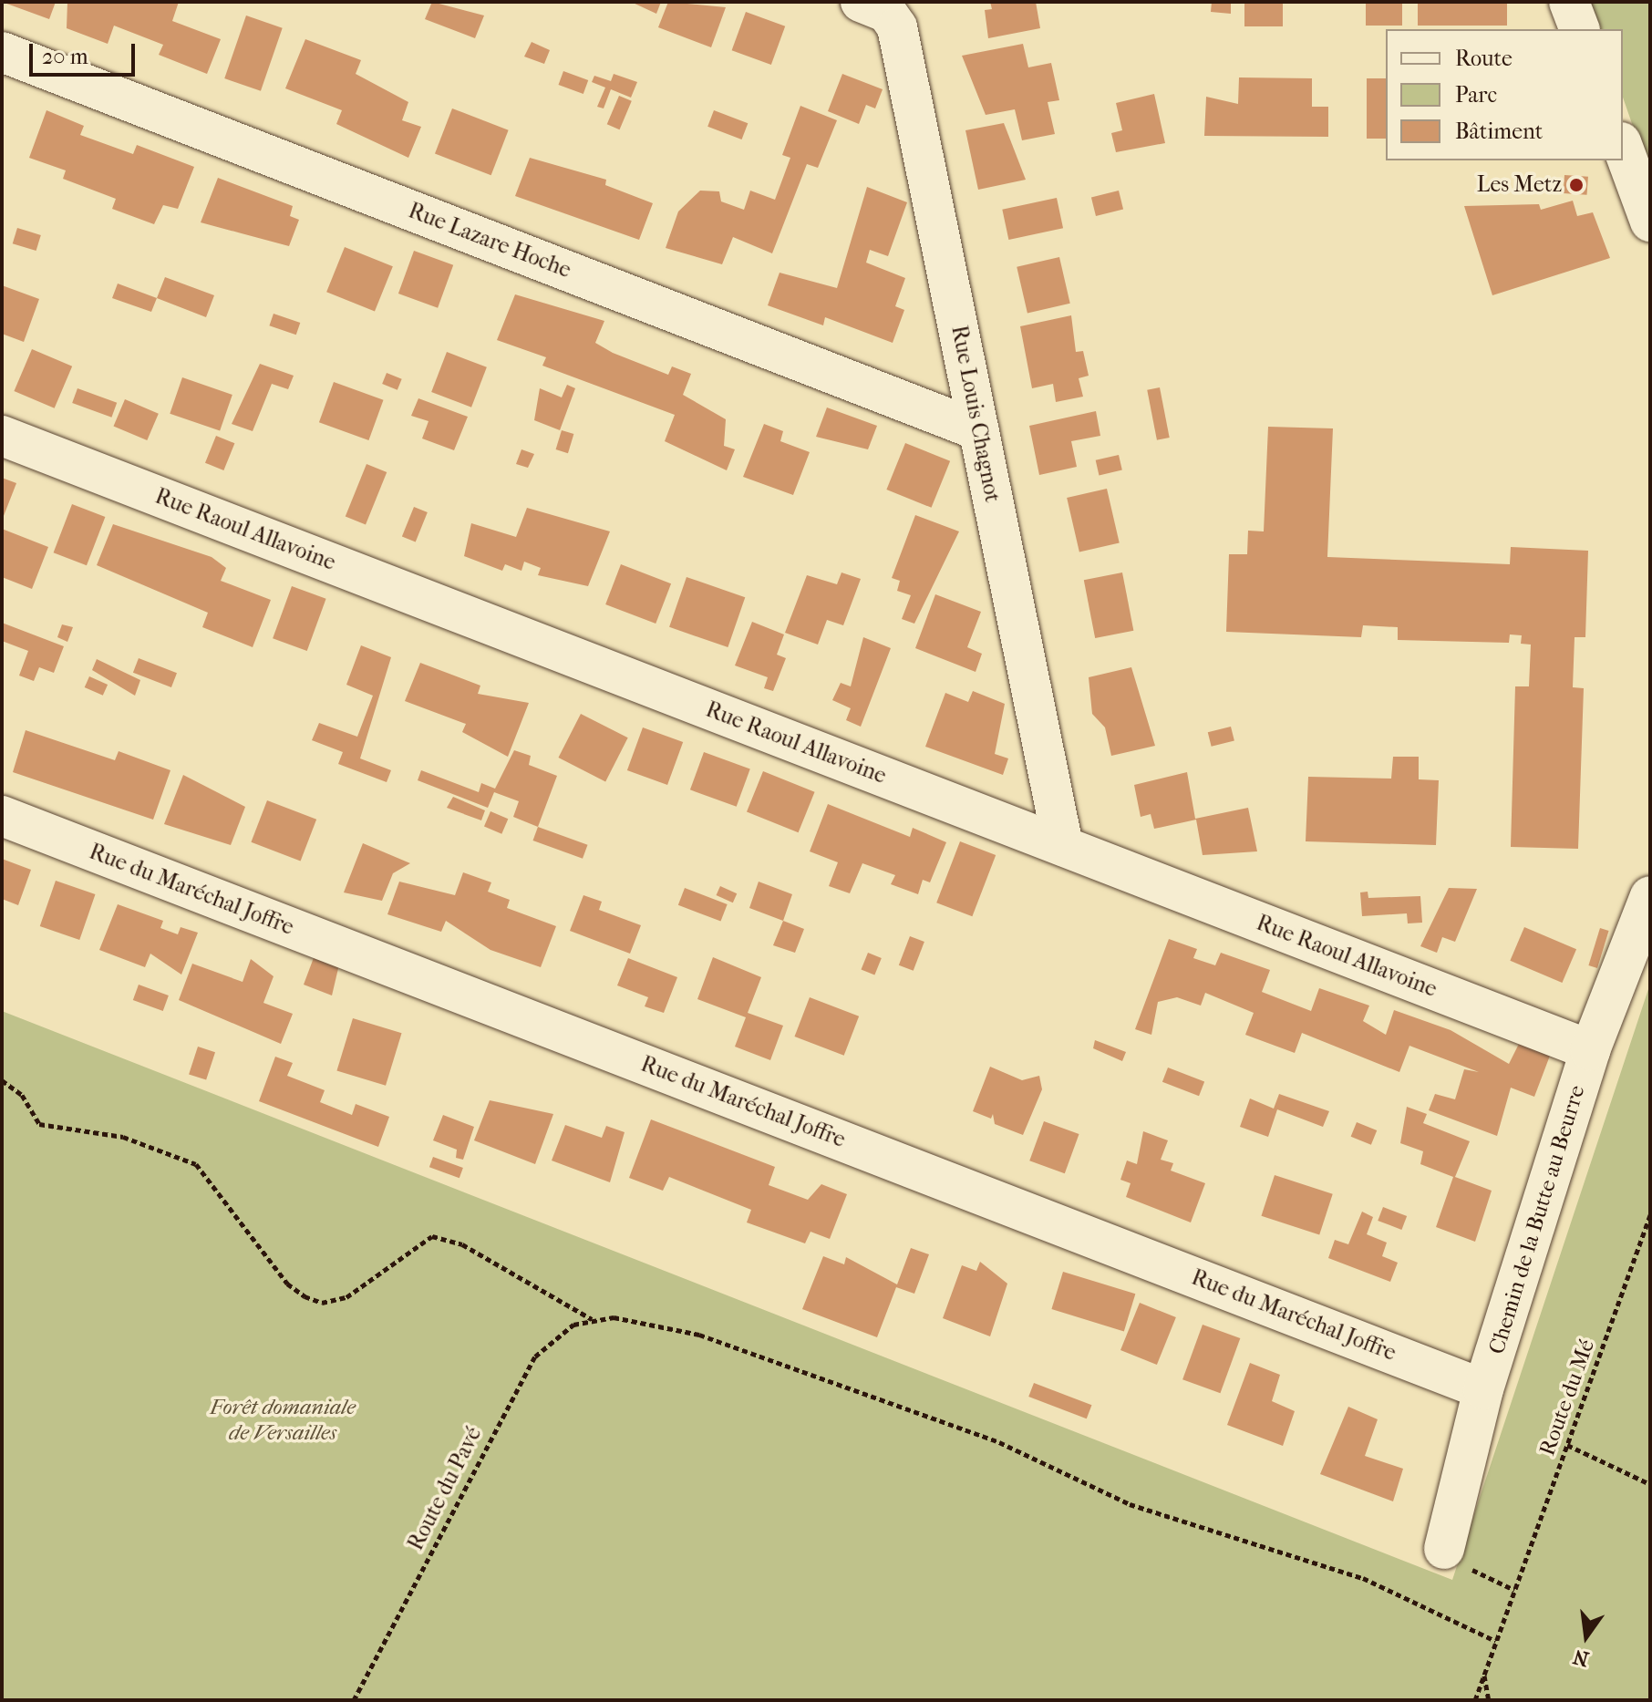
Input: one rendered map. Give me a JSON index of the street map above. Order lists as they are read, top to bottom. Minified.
{"streets":{"street":["Rue Lazare Hoche","Rue Louis Chagnot","Rue Raoul Allavoine","Rue du Maréchal Joffre","Chemin de la Butte au Beurre"],"path":["Route du Mé","Route du Pavé"]},"crossings":[["Rue Lazare Hoche","Rue Louis Chagnot"],["Rue Louis Chagnot","Rue Raoul Allavoine"],["Rue Raoul Allavoine","Chemin de la Butte au Beurre"],["Rue du Maréchal Joffre","Chemin de la Butte au Beurre"]],"parks":["Forêt domaniale de Versailles"],"places":["Les Metz"],"legend":["Route","Parc","Bâtiment"],"scale_bar":"20 m","north":"bottom"}
